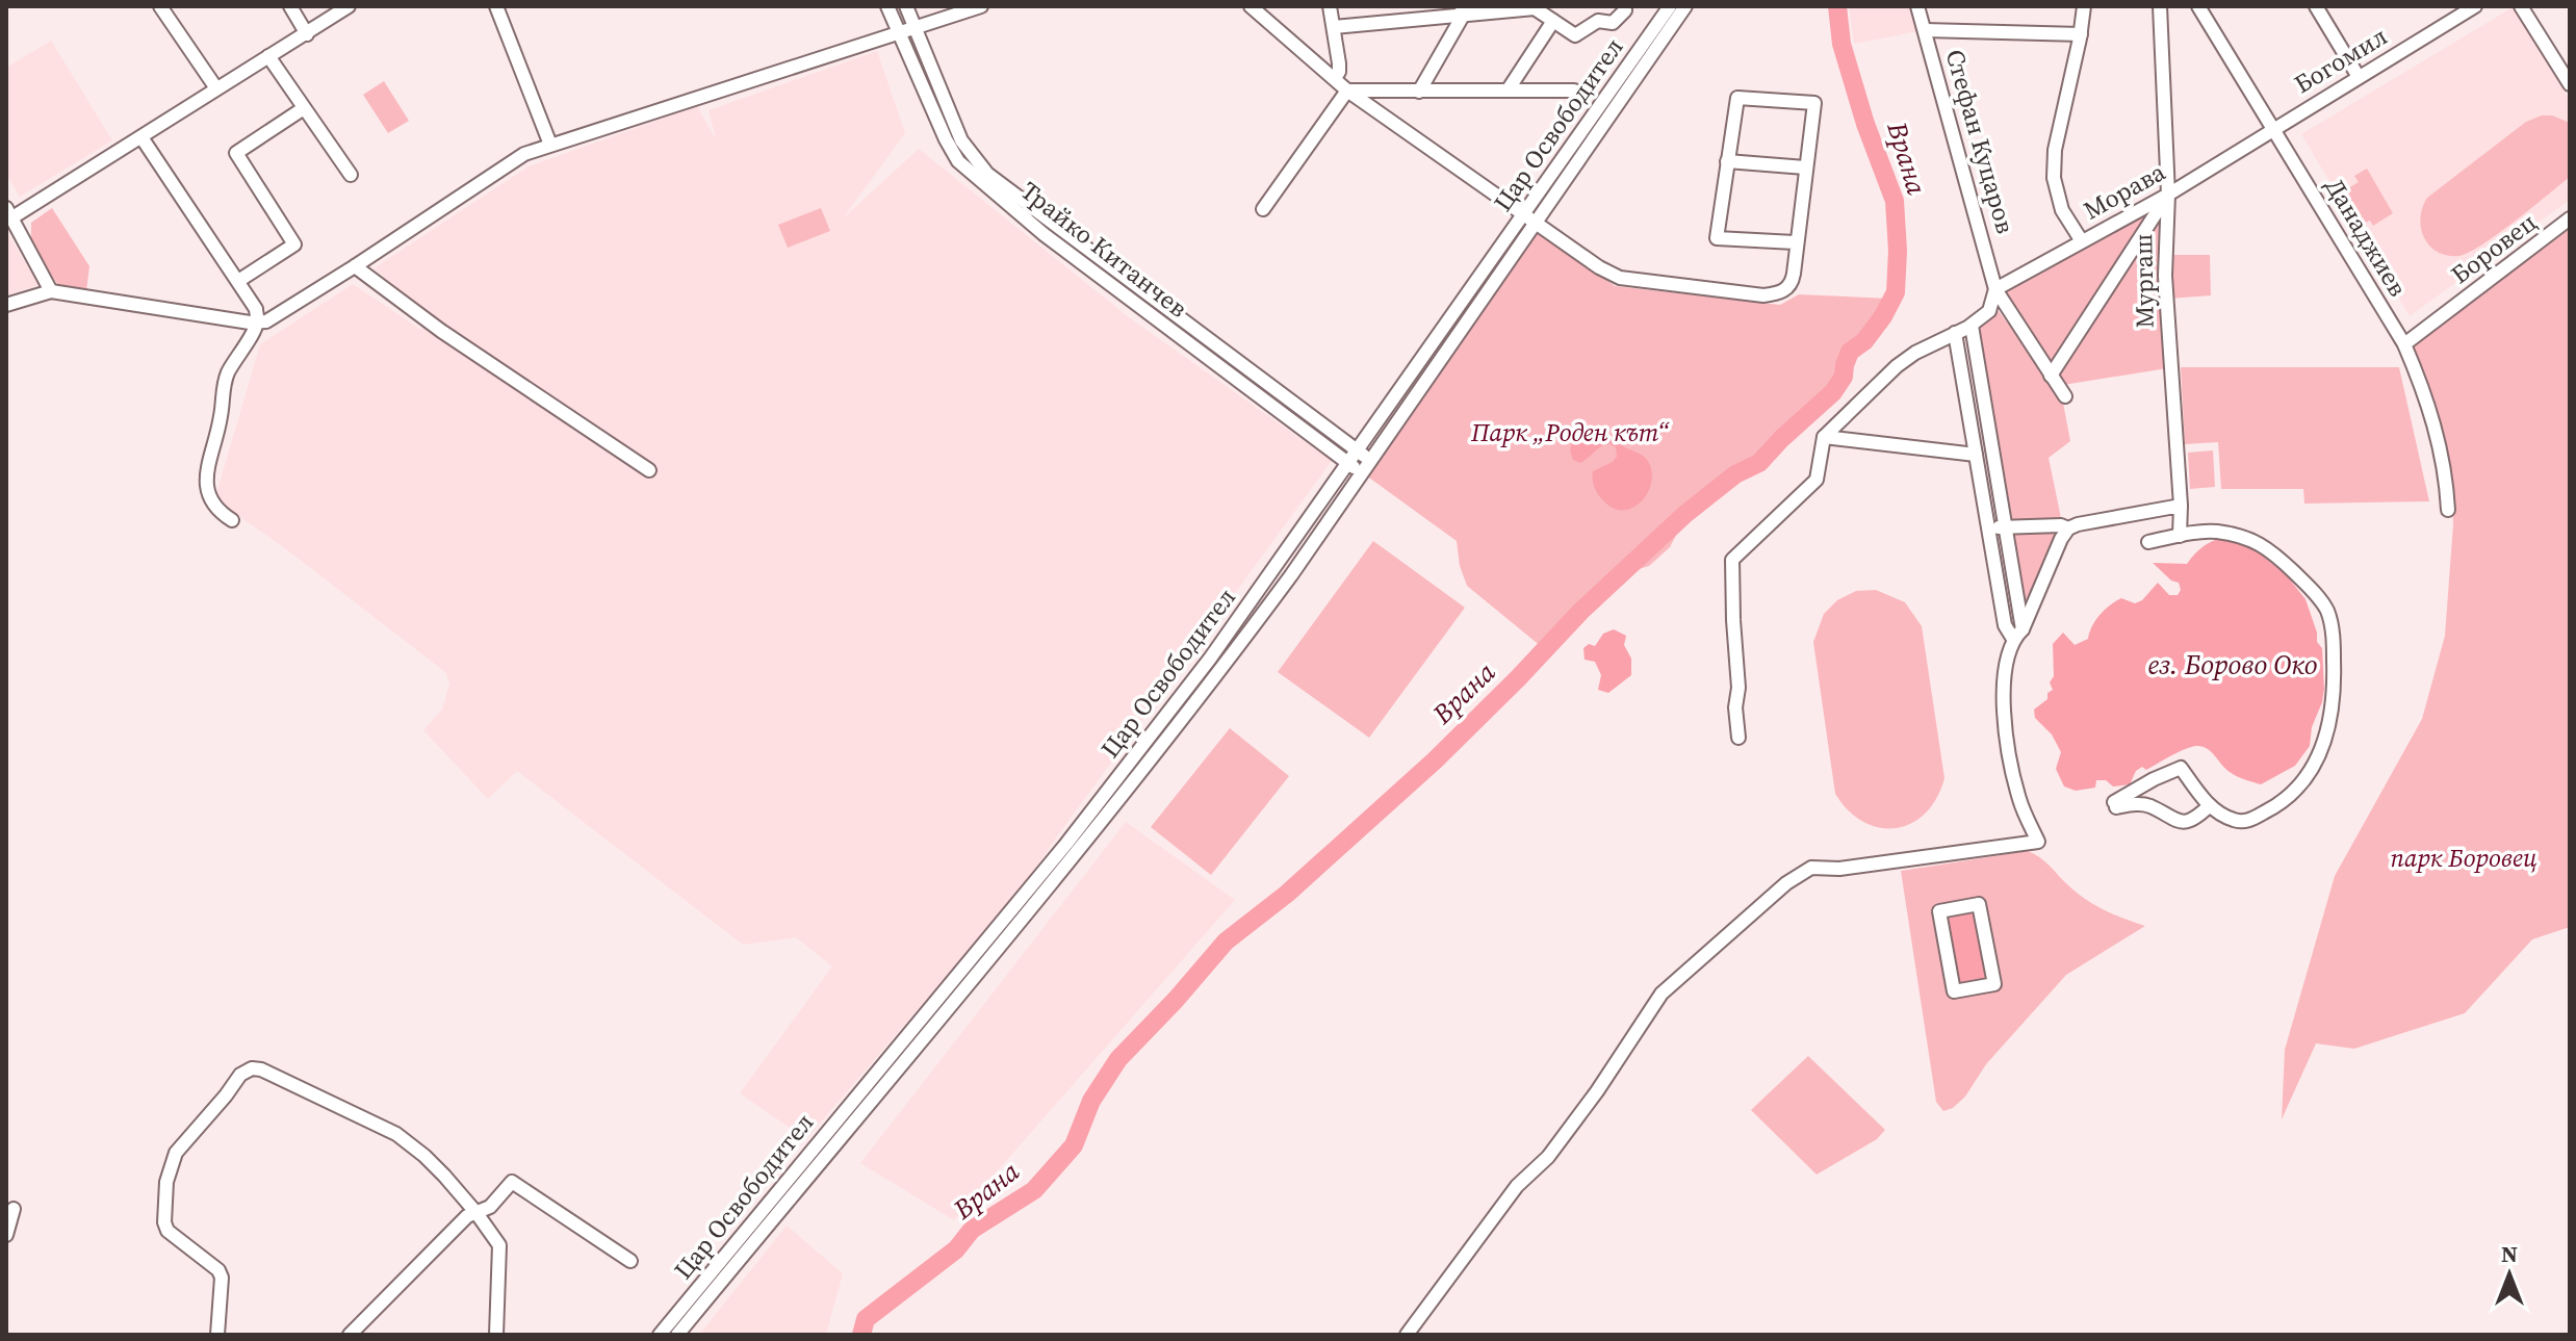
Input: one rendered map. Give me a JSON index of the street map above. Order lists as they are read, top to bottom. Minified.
{"streets":{"street":["Богомил","Цар Освободител","Стефан Куцаров","Морава","Данаджиев","Боровец","Трайко Китанчев","Мургаш"]},"crossings":[["Богомил","Морава"],["Богомил","Данаджиев"],["Цар Освободител","Трайко Китанчев"],["Стефан Куцаров","Морава"],["Морава","Данаджиев"],["Морава","Мургаш"],["Данаджиев","Боровец"]],"water":["Врана","ез. Борово Око"],"parks":["Парк „Роден кът“","парк Боровец"],"north":"top"}
